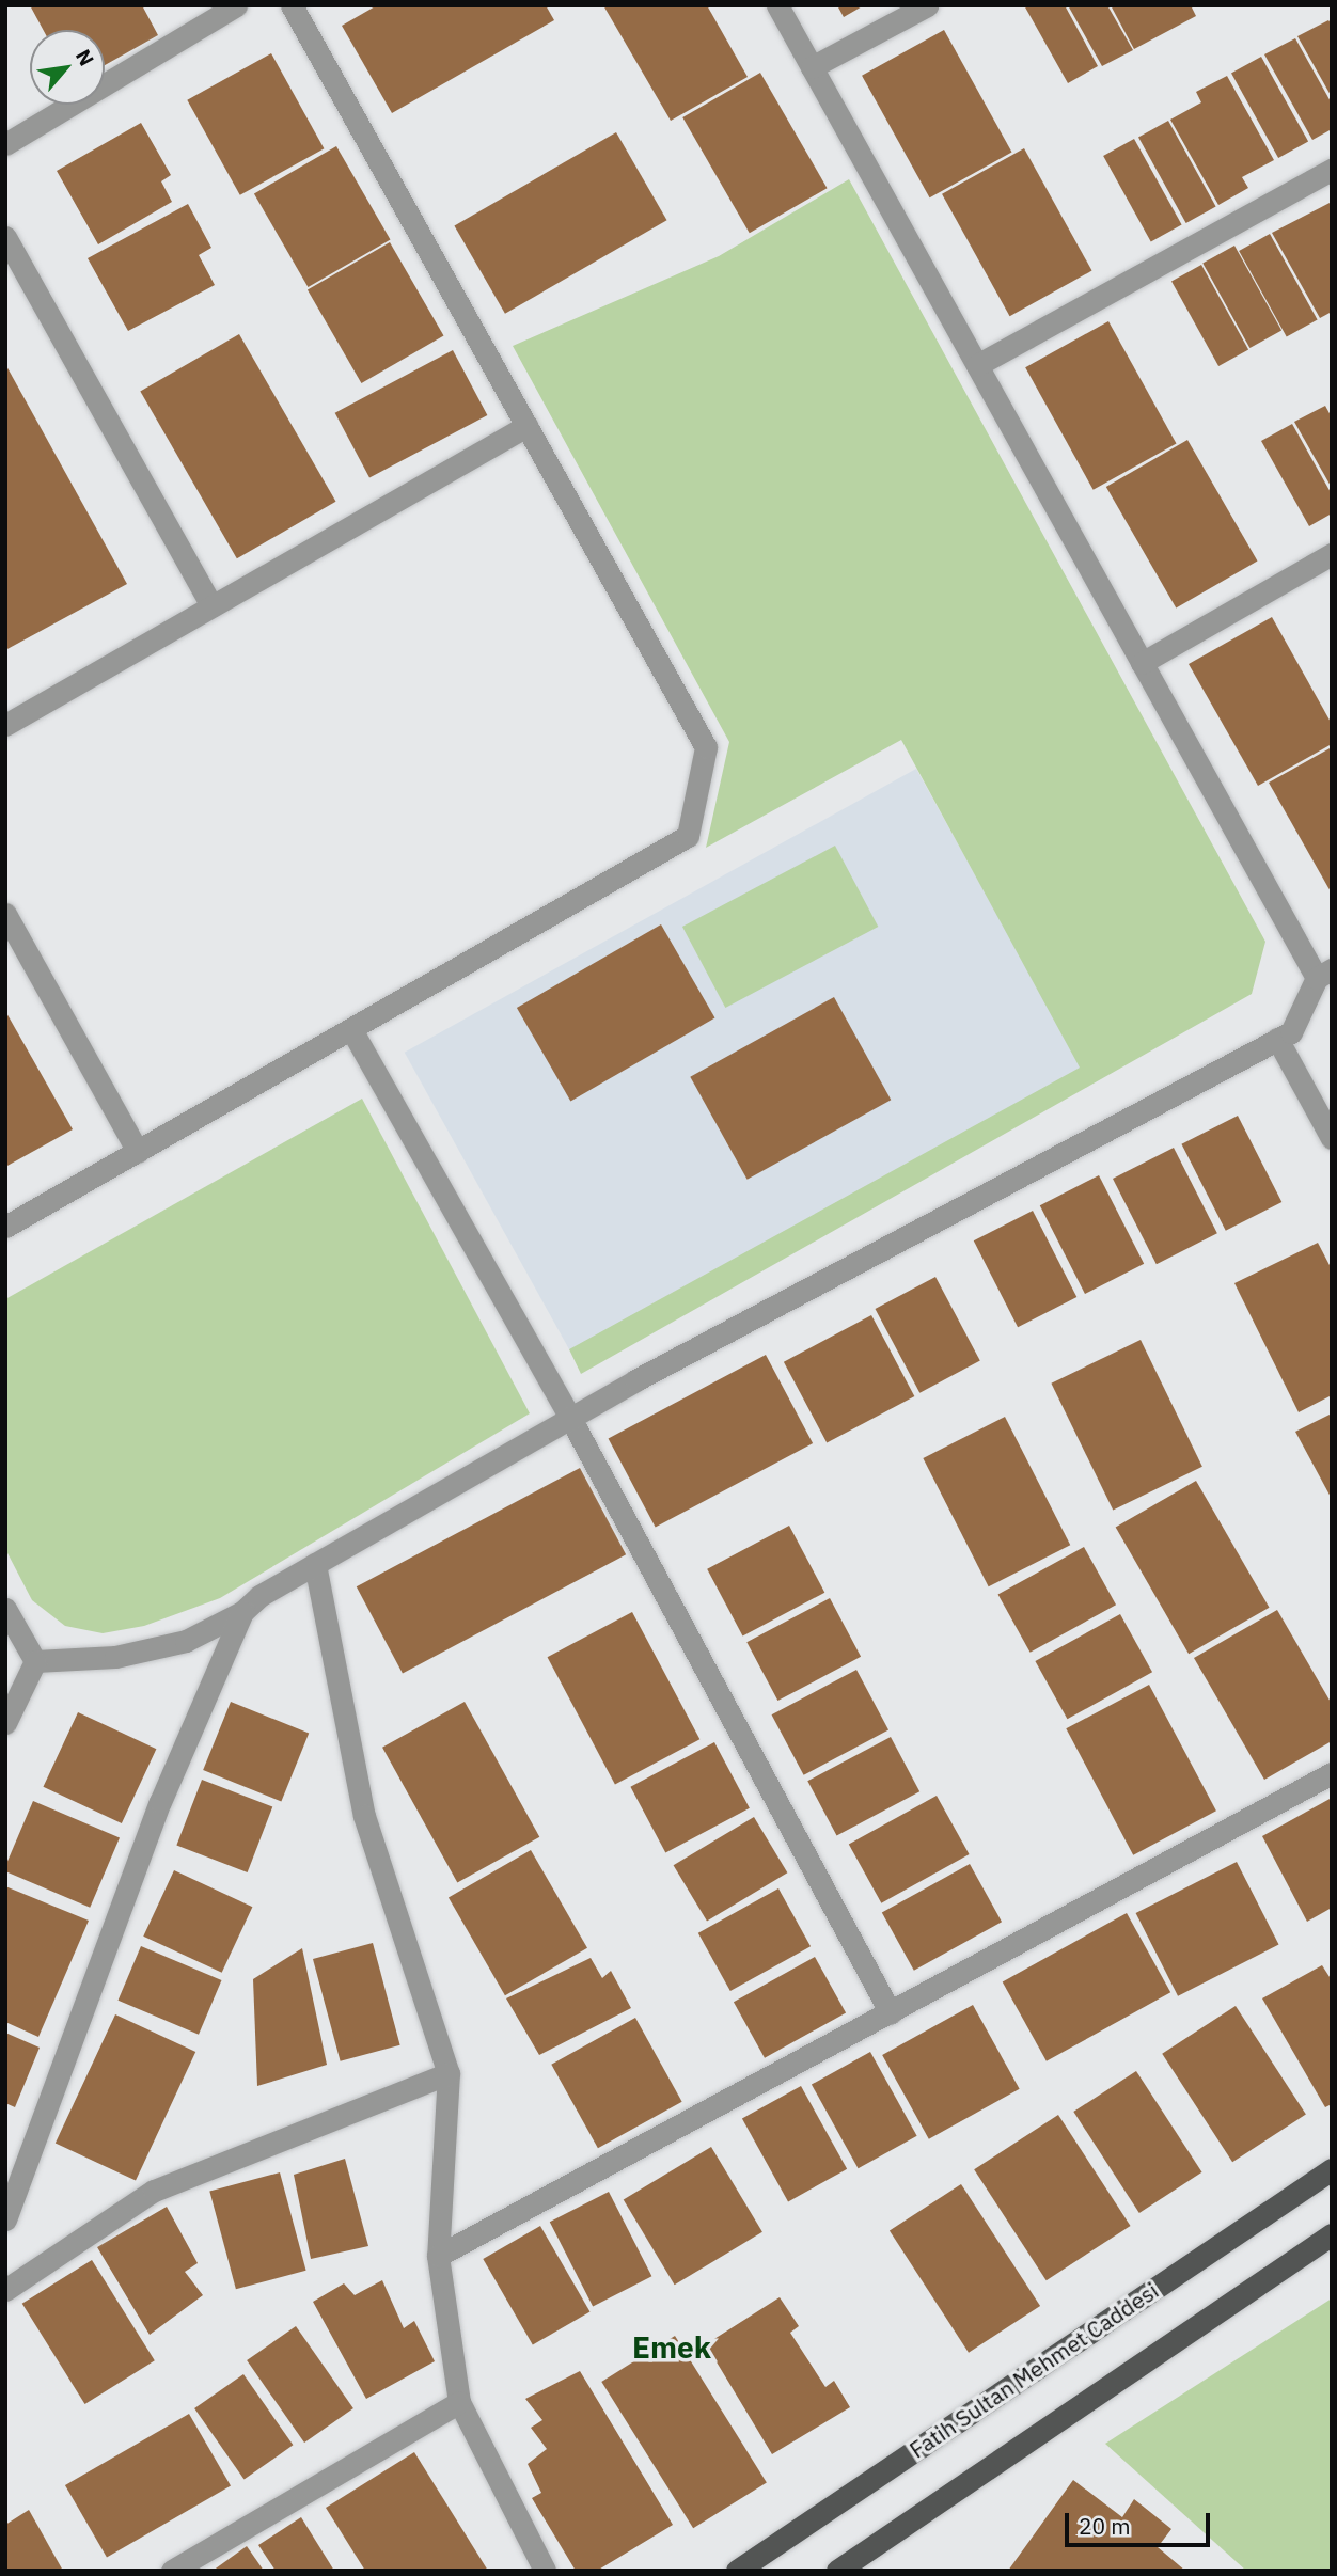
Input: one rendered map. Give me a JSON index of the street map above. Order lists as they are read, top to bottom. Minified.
{"streets":{"main road":["Fatih Sultan Mehmet Caddesi"]},"districts":["Emek"],"scale_bar":"20 m","north":"top right"}
